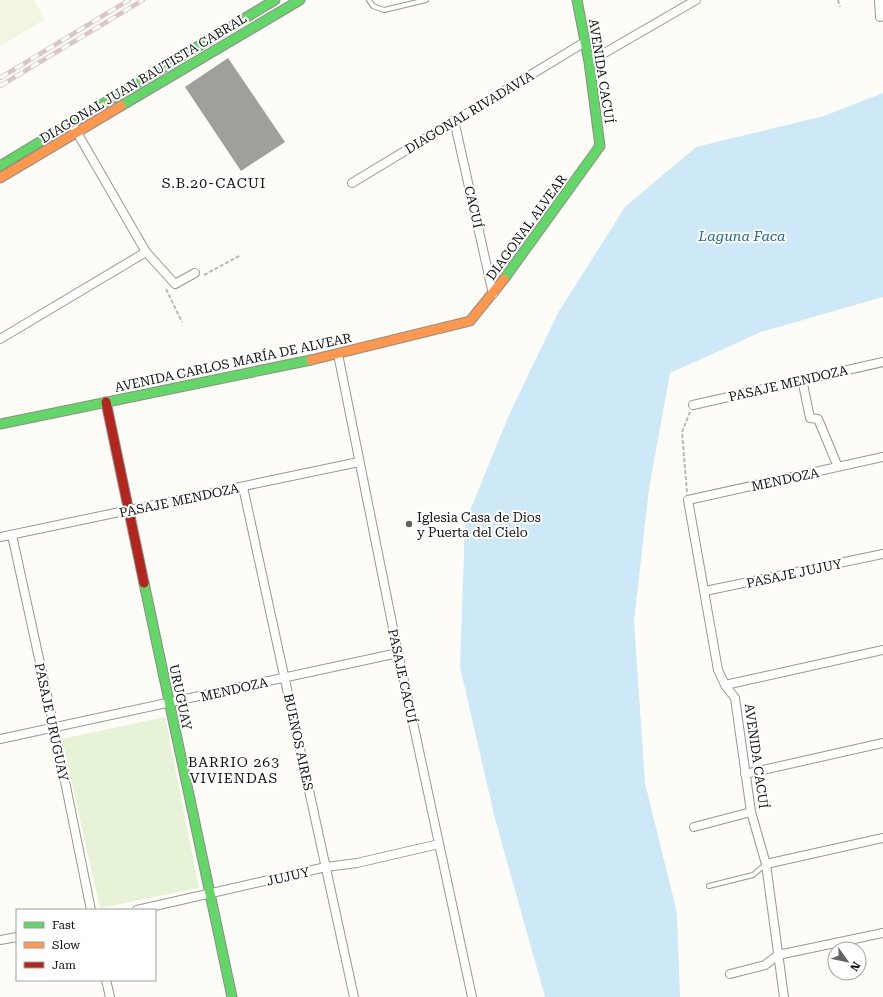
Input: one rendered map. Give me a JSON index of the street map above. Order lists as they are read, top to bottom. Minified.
{"streets":{"street":["AVENIDA CACUÍ","DIAGONAL JUAN BAUTISTA CABRAL","DIAGONAL RIVADAVIA","CACUÍ","DIAGONAL ALVEAR","AVENIDA CARLOS MARÍA DE ALVEAR","PASAJE MENDOZA","MENDOZA","PASAJE JUJUY","PASAJE CACUÍ","URUGUAY","PASAJE URUGUAY","BUENOS AIRES","JUJUY"]},"crossings":[["AVENIDA CACUÍ","DIAGONAL RIVADAVIA"],["AVENIDA CACUÍ","DIAGONAL ALVEAR"],["AVENIDA CACUÍ","MENDOZA"],["AVENIDA CACUÍ","PASAJE JUJUY"],["DIAGONAL RIVADAVIA","CACUÍ"],["CACUÍ","DIAGONAL ALVEAR"],["DIAGONAL ALVEAR","AVENIDA CARLOS MARÍA DE ALVEAR"],["AVENIDA CARLOS MARÍA DE ALVEAR","PASAJE CACUÍ"],["AVENIDA CARLOS MARÍA DE ALVEAR","URUGUAY"],["PASAJE MENDOZA","PASAJE CACUÍ"],["PASAJE MENDOZA","URUGUAY"],["PASAJE MENDOZA","PASAJE URUGUAY"],["PASAJE MENDOZA","BUENOS AIRES"],["MENDOZA","PASAJE CACUÍ"],["MENDOZA","URUGUAY"],["MENDOZA","PASAJE URUGUAY"],["MENDOZA","BUENOS AIRES"],["PASAJE CACUÍ","JUJUY"],["URUGUAY","JUJUY"],["BUENOS AIRES","JUJUY"]],"districts":["S.B.20-CACUI","BARRIO 263 VIVIENDAS"],"water":["Laguna Faca"],"places":["Iglesia Casa de Dios y Puerta del Cielo"],"legend":["Fast","Slow","Jam"],"north":"bottom right"}
